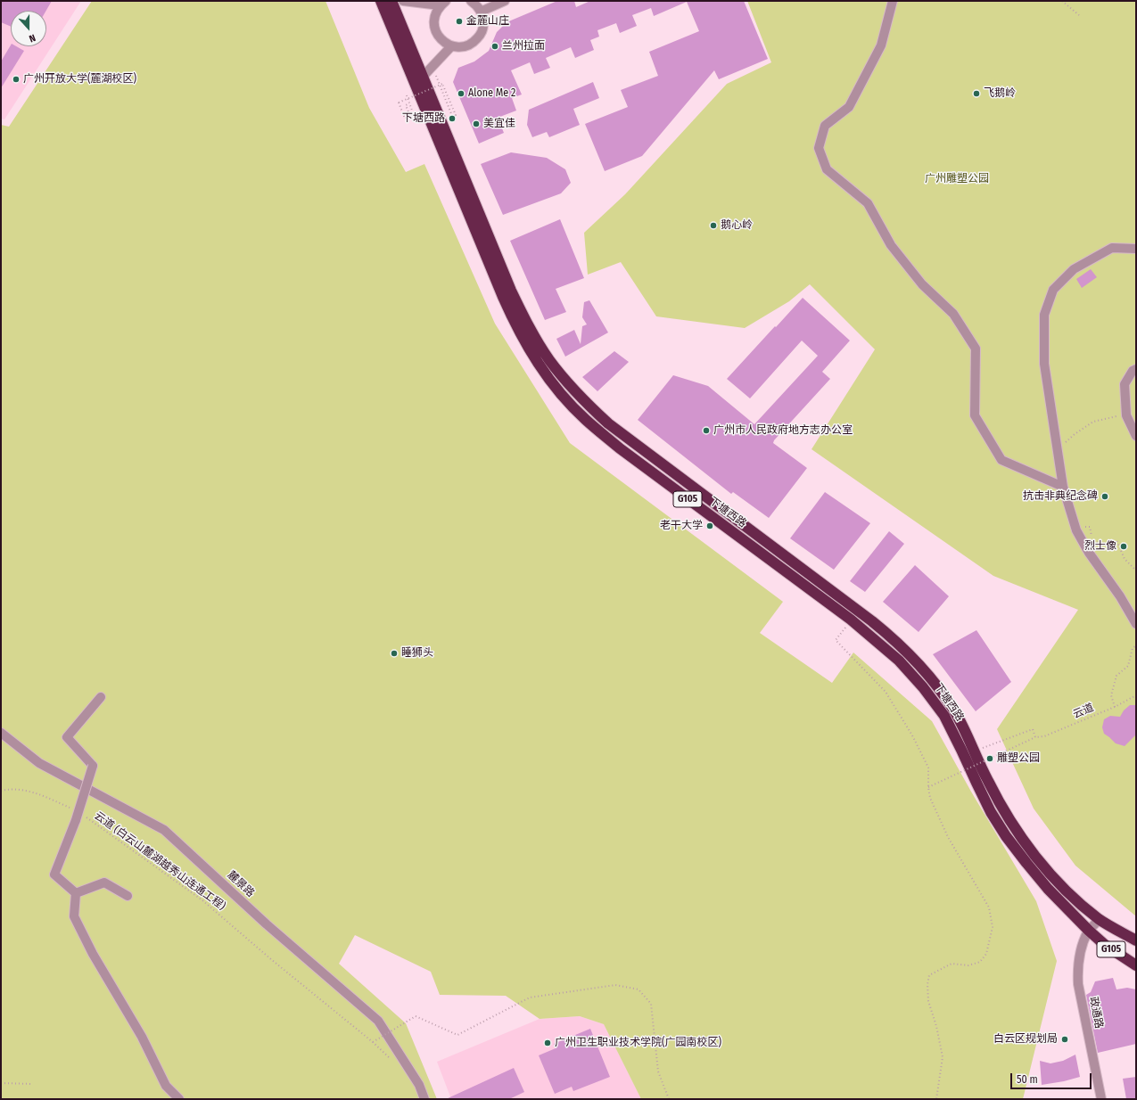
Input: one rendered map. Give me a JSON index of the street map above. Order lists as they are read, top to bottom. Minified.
{"streets":{"highway":["G105","下塘西路"],"street":["麓景路","政通路"],"path":["云道","云道 (白云山麓湖越秀山连通工程)"]},"crossings":[["下塘西路","政通路"]],"parks":["广州雕塑公园"],"places":["金麓山庄","兰州拉面","广州开放大学(麓湖校区)","Alone Me 2","飞鹅岭","下塘西路","美宜佳","鹅心岭","广州市人民政府地方志办公室","抗击非典纪念碑","老干大学","烈士像","睡狮头","雕塑公园","白云区规划局","广州卫生职业技术学院(广园南校区)"],"scale_bar":"50 m","north":"bottom"}
